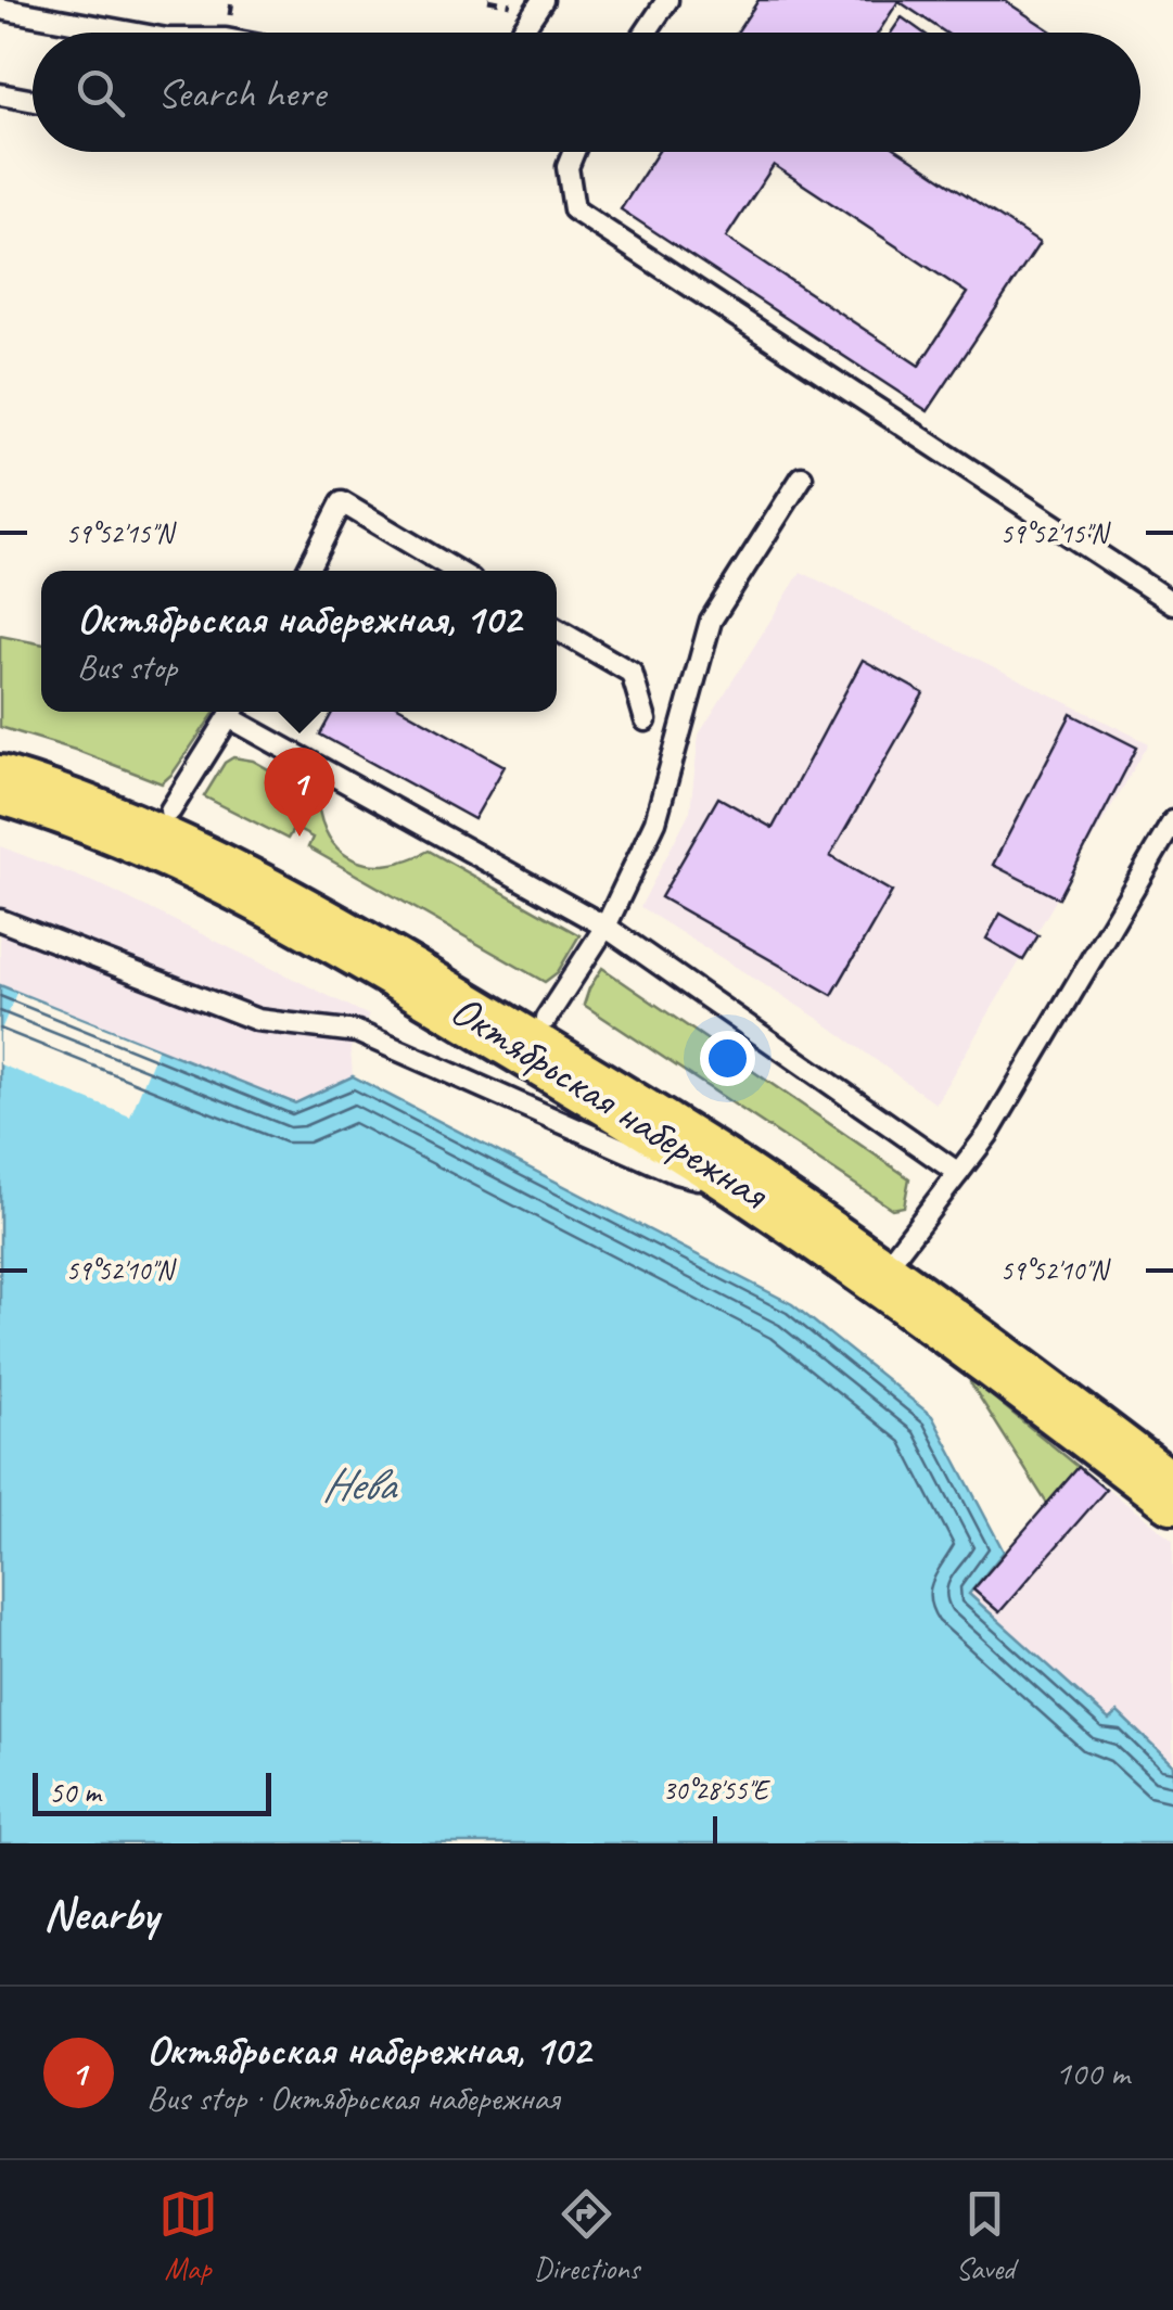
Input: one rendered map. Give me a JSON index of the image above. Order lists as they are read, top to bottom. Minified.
{"streets":{"main road":["Октябрьская набережная"]},"water":["Нева"],"scale_bar":"50 m","page":{"search":"Search here","popup":["Октябрьская набережная, 102","Bus stop"],"pins":"1","scale":"50 m","heading":"Nearby","list":[{"mark":"1","name":"Октябрьская набережная, 102","note":"Bus stop · Октябрьская набережная","value":"100 m"}],"nav":["Map","Directions","Saved"]},"coordinates":["59°52'15\"N","59°52'10\"N","30°28'55\"E"]}
